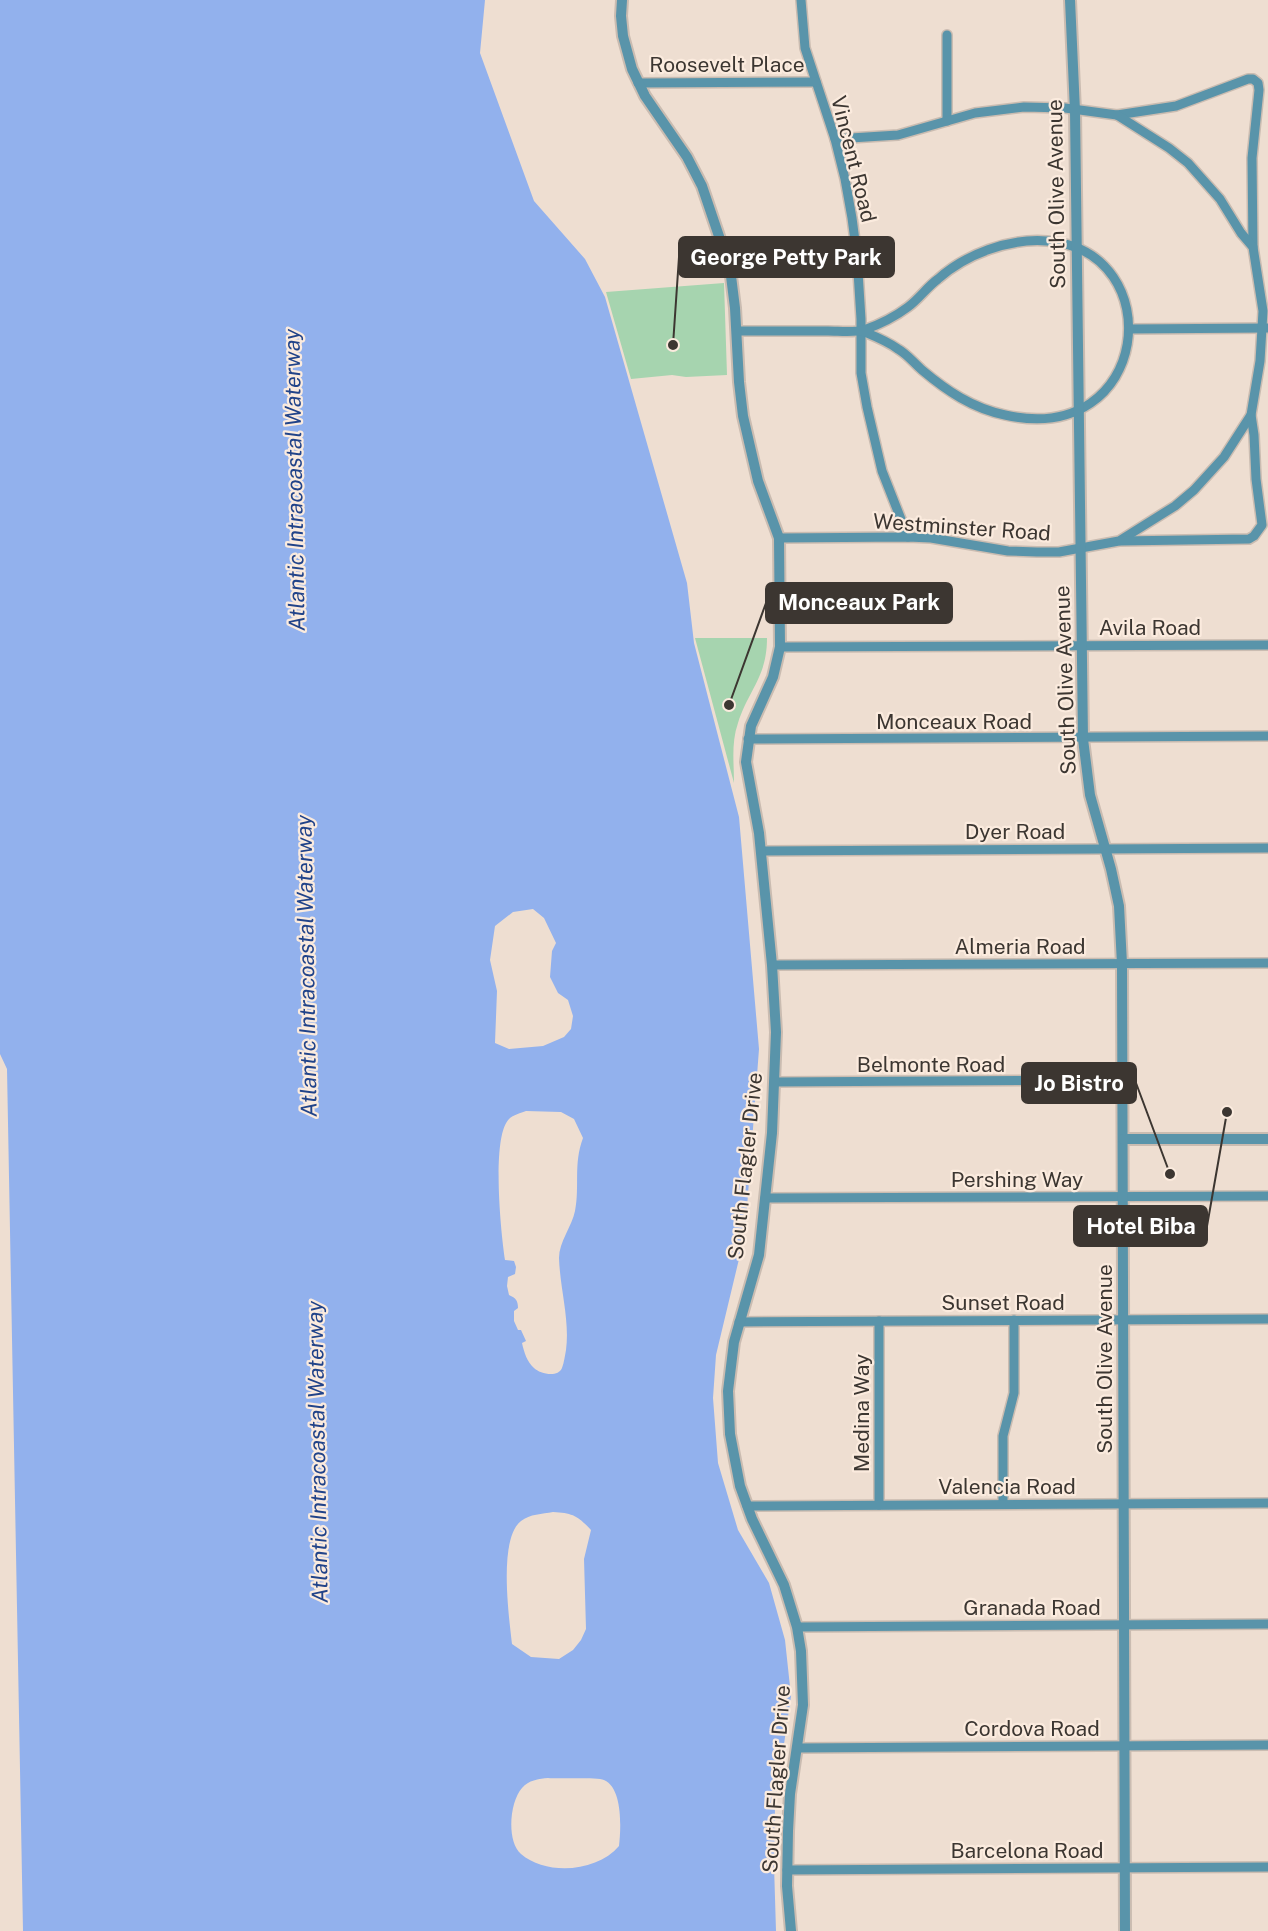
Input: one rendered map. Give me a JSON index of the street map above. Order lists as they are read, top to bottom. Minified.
{"streets":{"street":["Roosevelt Place","Vincent Road","South Olive Avenue","Westminster Road","Avila Road","Monceaux Road","Dyer Road","Almeria Road","Belmonte Road","South Flagler Drive","Pershing Way","Sunset Road","Medina Way","Valencia Road","Granada Road","Cordova Road","Barcelona Road"]},"crossings":[["Roosevelt Place","Vincent Road"],["Roosevelt Place","South Flagler Drive"],["Vincent Road","Westminster Road"],["South Olive Avenue","Westminster Road"],["South Olive Avenue","Avila Road"],["South Olive Avenue","Monceaux Road"],["South Olive Avenue","Dyer Road"],["South Olive Avenue","Almeria Road"],["South Olive Avenue","Belmonte Road"],["South Olive Avenue","Pershing Way"],["South Olive Avenue","Sunset Road"],["South Olive Avenue","Valencia Road"],["South Olive Avenue","Granada Road"],["South Olive Avenue","Cordova Road"],["South Olive Avenue","Barcelona Road"],["Westminster Road","South Flagler Drive"],["Avila Road","South Flagler Drive"],["Monceaux Road","South Flagler Drive"],["Dyer Road","South Flagler Drive"],["Almeria Road","South Flagler Drive"],["Belmonte Road","South Flagler Drive"],["South Flagler Drive","Pershing Way"],["South Flagler Drive","Sunset Road"],["South Flagler Drive","Valencia Road"],["South Flagler Drive","Granada Road"],["South Flagler Drive","Cordova Road"],["South Flagler Drive","Barcelona Road"],["Sunset Road","Medina Way"],["Medina Way","Valencia Road"]],"water":["Atlantic Intracoastal Waterway"],"places":["George Petty Park","Monceaux Park","Hotel Biba","Jo Bistro"]}
